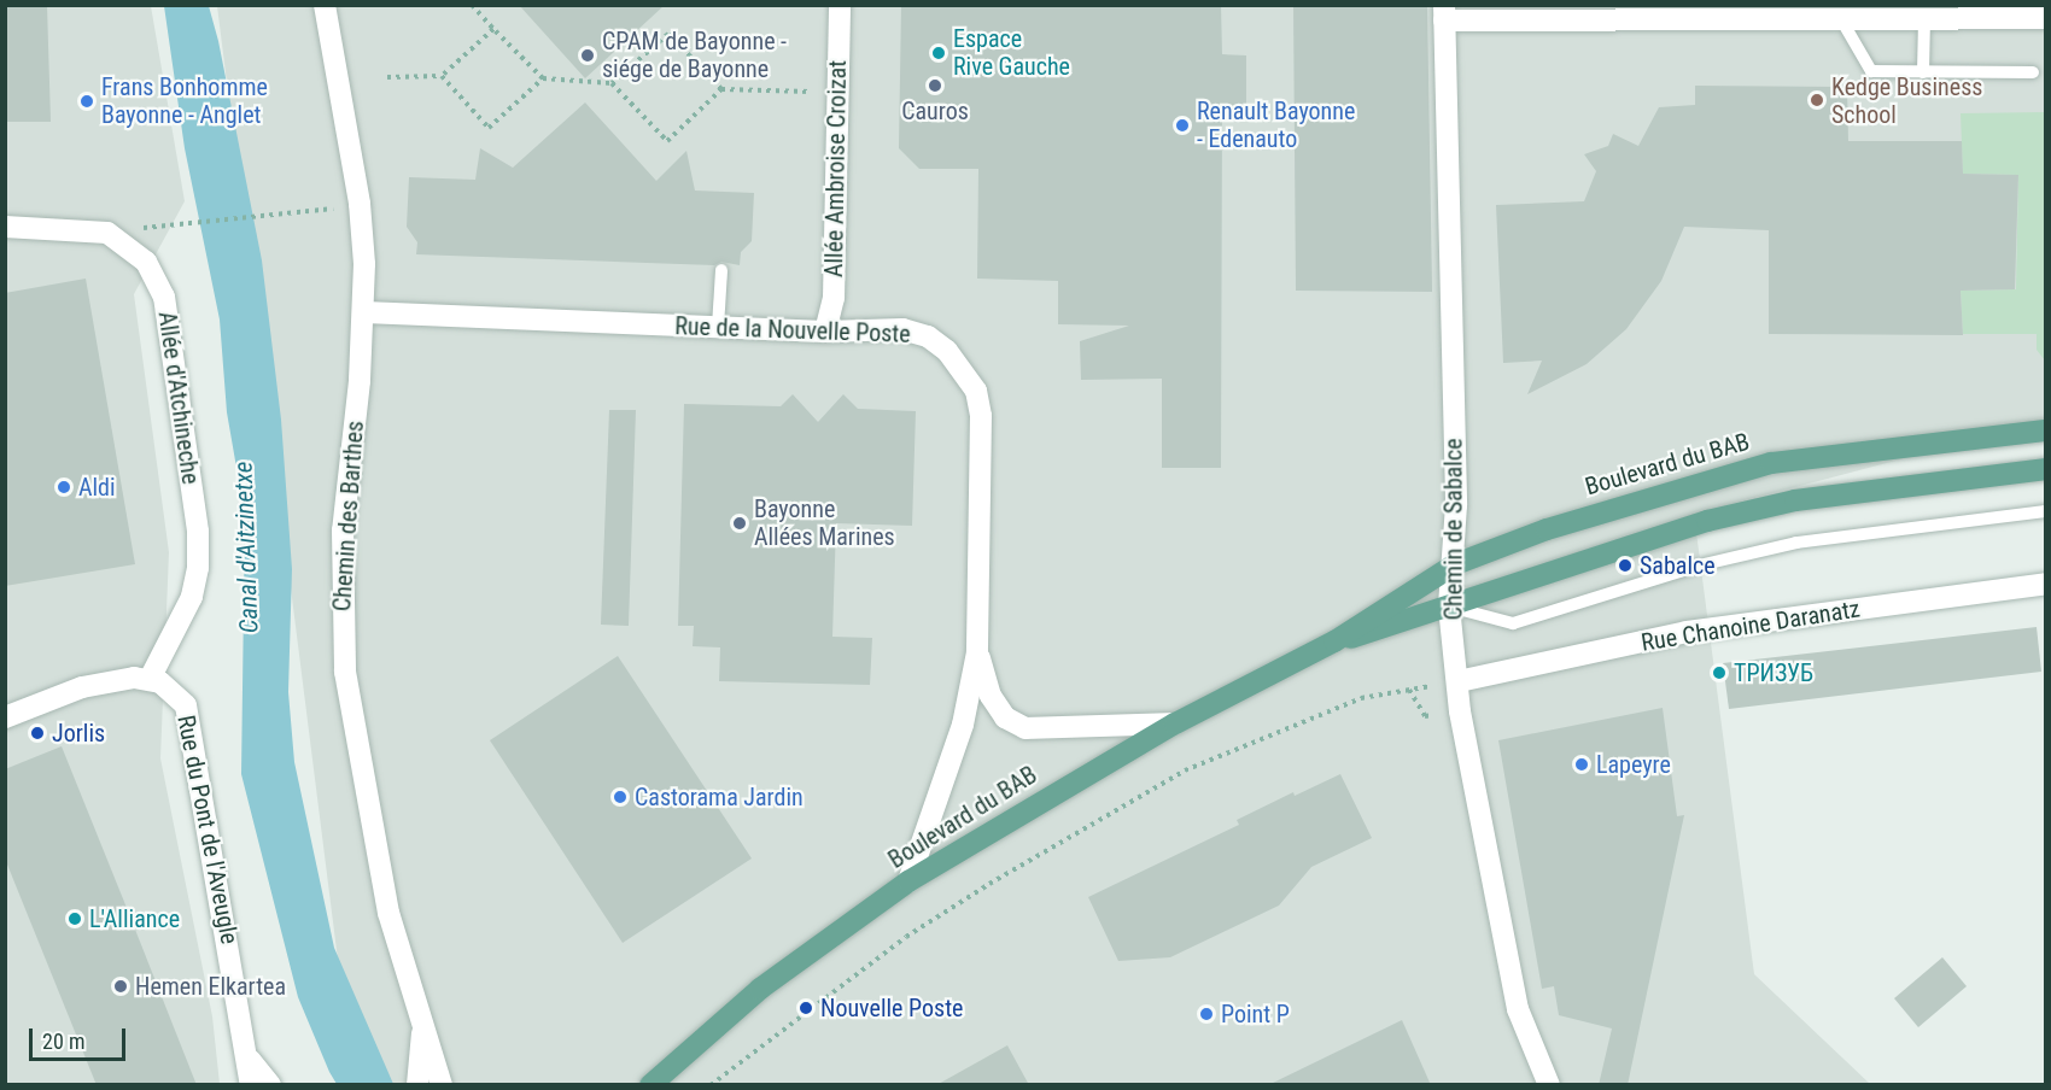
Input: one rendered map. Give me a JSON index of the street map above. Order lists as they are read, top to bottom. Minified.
{"streets":{"main road":["Boulevard du BAB"],"street":["Allée Ambroise Croizat","Rue de la Nouvelle Poste","Allée d'Atchineche","Chemin des Barthes","Chemin de Sabalce","Rue Chanoine Daranatz","Rue du Pont de l'Aveugle"]},"crossings":[["Allée Ambroise Croizat","Rue de la Nouvelle Poste"],["Rue de la Nouvelle Poste","Boulevard du BAB"],["Rue de la Nouvelle Poste","Chemin des Barthes"],["Allée d'Atchineche","Rue du Pont de l'Aveugle"],["Boulevard du BAB","Chemin de Sabalce"],["Chemin de Sabalce","Rue Chanoine Daranatz"]],"water":["Canal d'Aitzinetxe"],"places":["Espace Rive Gauche","CPAM de Bayonne - siége de Bayonne","Cauros","Kedge Business School","Frans Bonhomme Bayonne - Anglet","Renault Bayonne - Edenauto","Aldi","Bayonne Allées Marines","Sabalce","ТРИЗУБ","Jorlis","Lapeyre","Castorama Jardin","L'Alliance","Hemen Elkartea","Nouvelle Poste","Point P"],"scale_bar":"20 m"}
